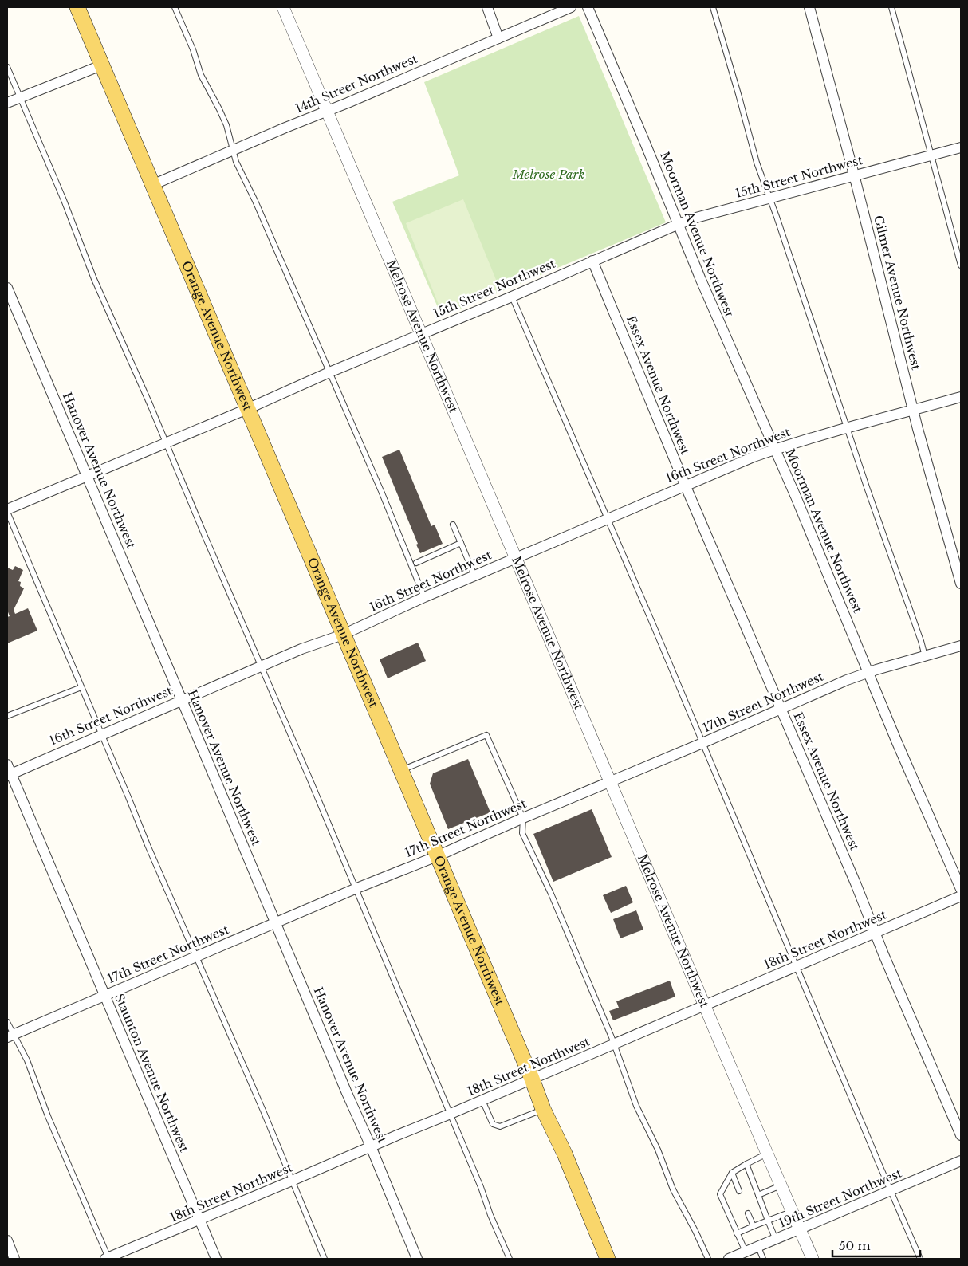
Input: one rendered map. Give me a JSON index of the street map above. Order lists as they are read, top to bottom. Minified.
{"streets":{"main road":["Orange Avenue Northwest"],"street":["14th Street Northwest","15th Street Northwest","Moorman Avenue Northwest","Gilmer Avenue Northwest","Melrose Avenue Northwest","Essex Avenue Northwest","16th Street Northwest","Hanover Avenue Northwest","17th Street Northwest","18th Street Northwest","Staunton Avenue Northwest","19th Street Northwest"]},"crossings":[["14th Street Northwest","Orange Avenue Northwest"],["14th Street Northwest","Melrose Avenue Northwest"],["15th Street Northwest","Moorman Avenue Northwest"],["15th Street Northwest","Gilmer Avenue Northwest"],["15th Street Northwest","Orange Avenue Northwest"],["15th Street Northwest","Melrose Avenue Northwest"],["15th Street Northwest","Essex Avenue Northwest"],["15th Street Northwest","Hanover Avenue Northwest"],["Moorman Avenue Northwest","16th Street Northwest"],["Moorman Avenue Northwest","17th Street Northwest"],["Gilmer Avenue Northwest","16th Street Northwest"],["Orange Avenue Northwest","16th Street Northwest"],["Orange Avenue Northwest","17th Street Northwest"],["Orange Avenue Northwest","18th Street Northwest"],["Melrose Avenue Northwest","16th Street Northwest"],["Melrose Avenue Northwest","17th Street Northwest"],["Melrose Avenue Northwest","18th Street Northwest"],["Melrose Avenue Northwest","19th Street Northwest"],["Essex Avenue Northwest","16th Street Northwest"],["Essex Avenue Northwest","17th Street Northwest"],["Essex Avenue Northwest","18th Street Northwest"],["16th Street Northwest","Hanover Avenue Northwest"],["16th Street Northwest","Staunton Avenue Northwest"],["Hanover Avenue Northwest","17th Street Northwest"],["Hanover Avenue Northwest","18th Street Northwest"],["17th Street Northwest","Staunton Avenue Northwest"],["18th Street Northwest","Staunton Avenue Northwest"]],"parks":["Melrose Park"],"scale_bar":"50 m"}
